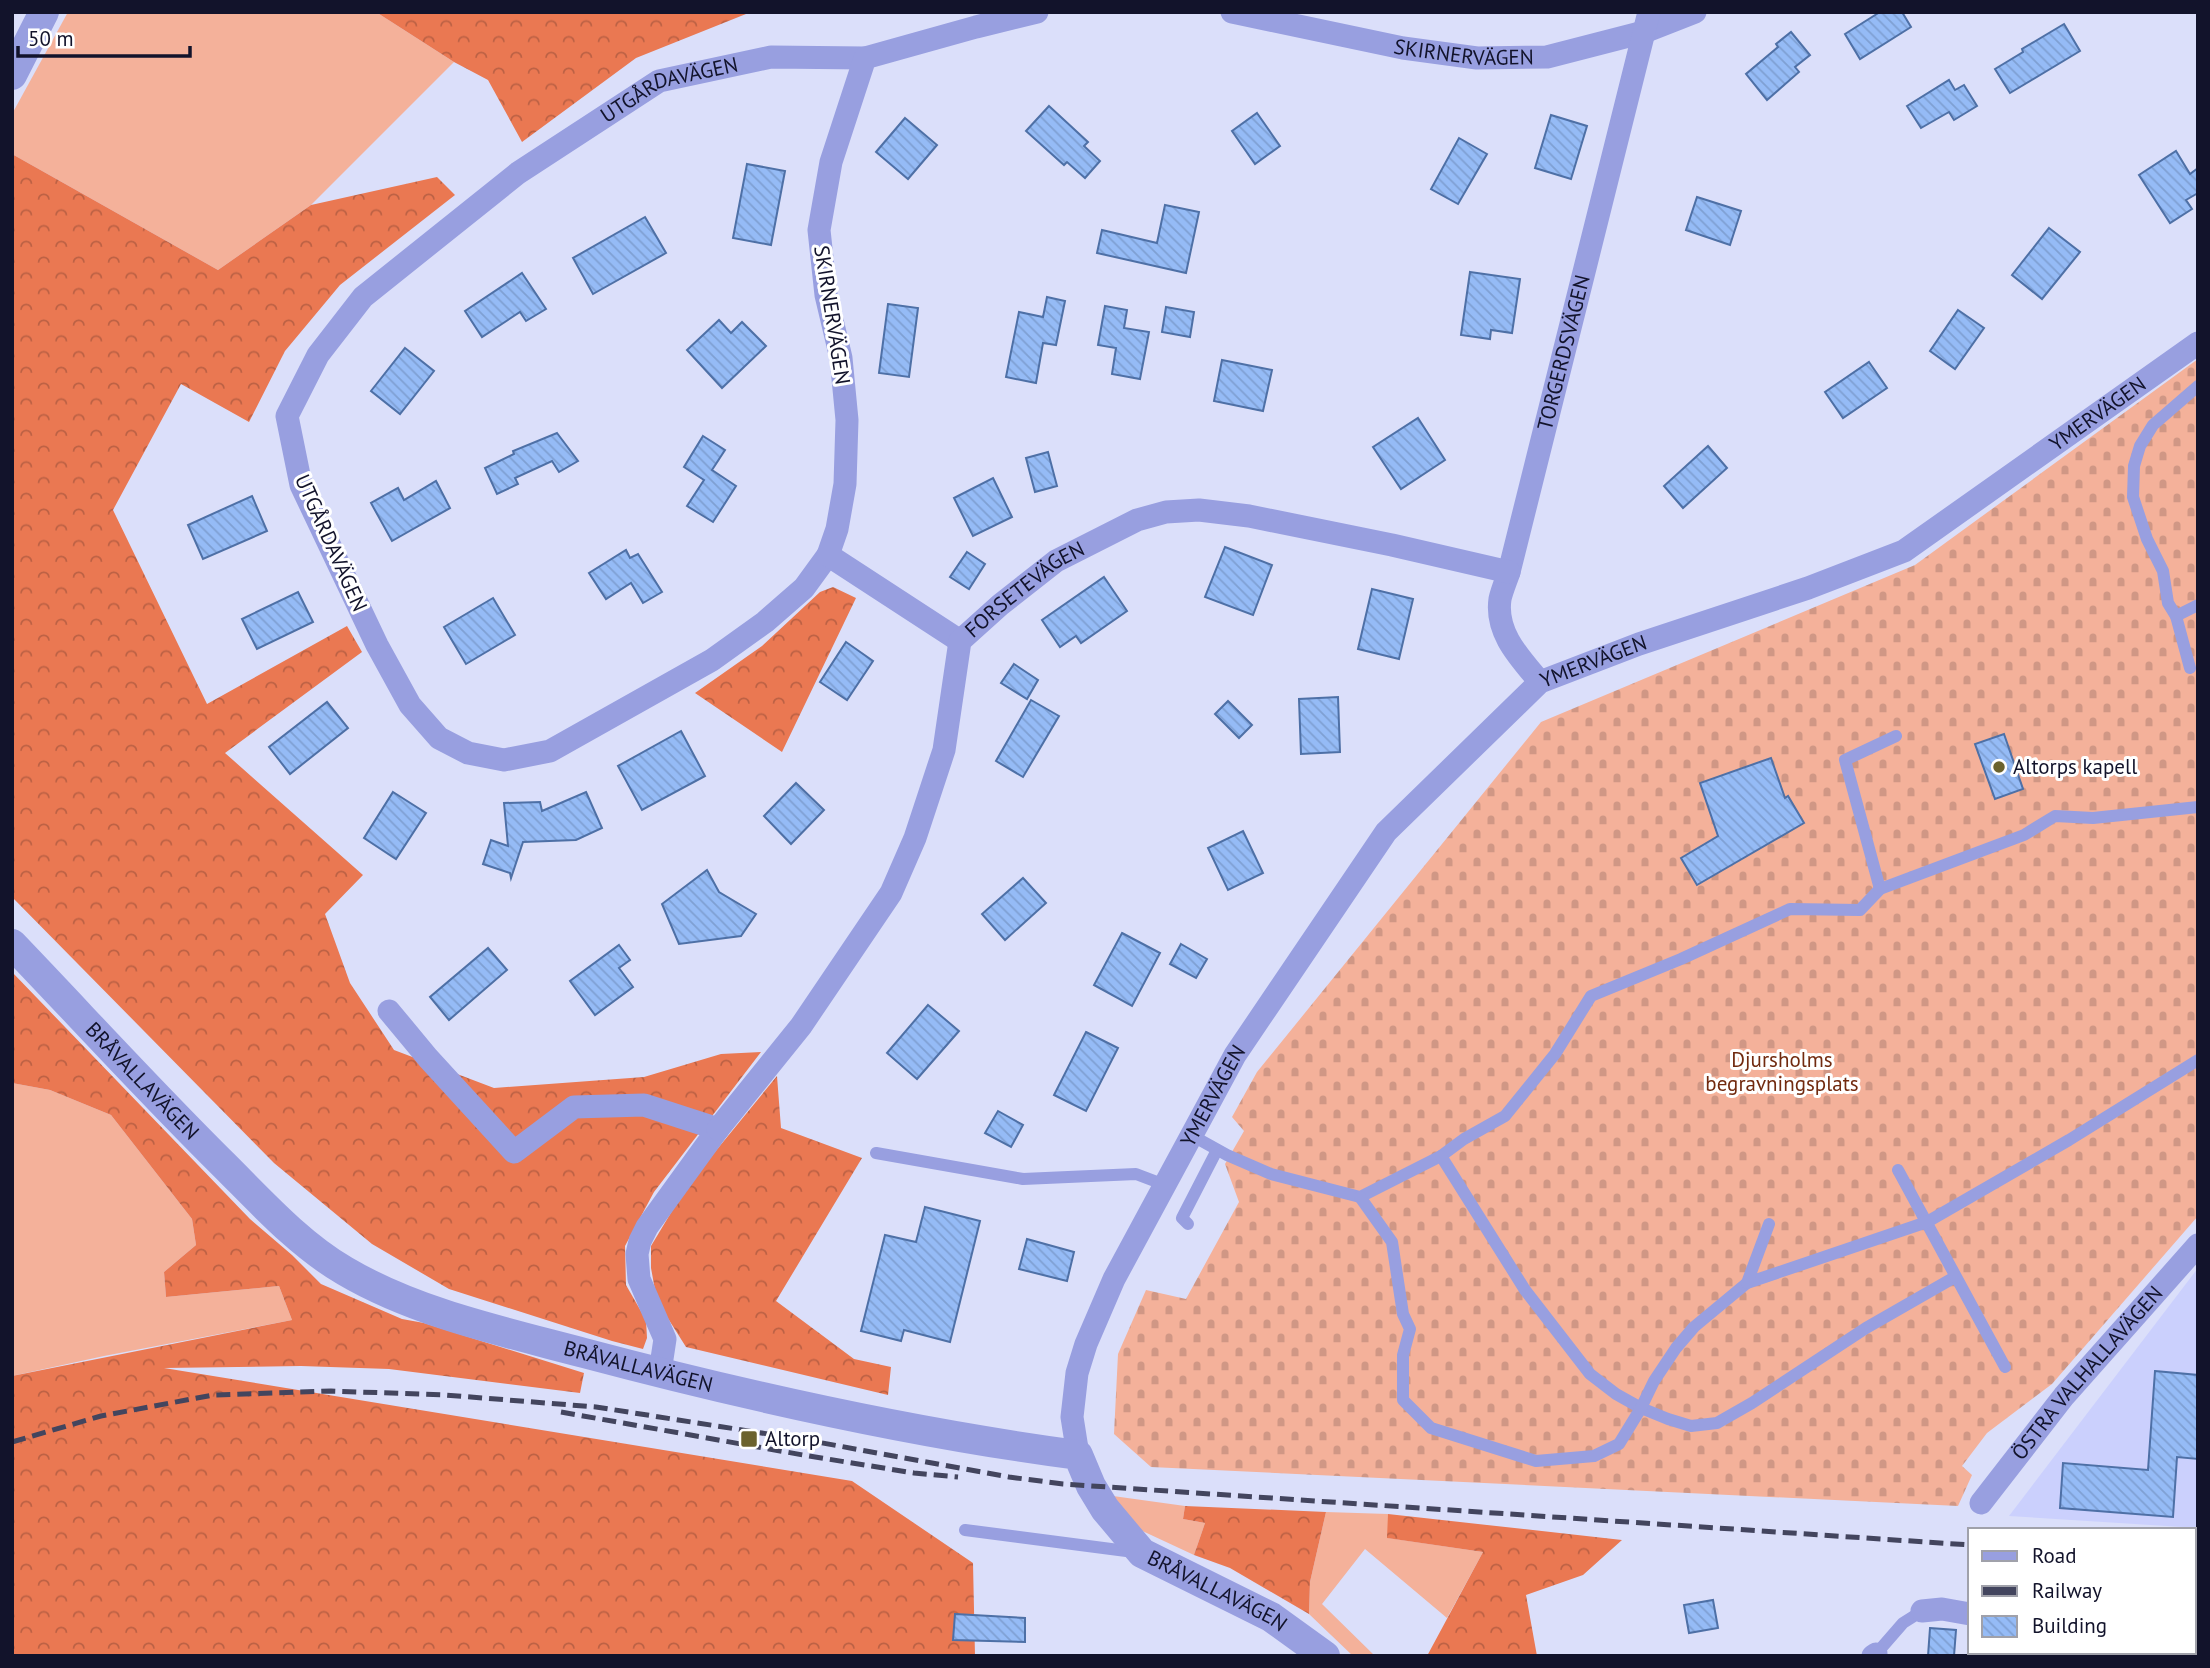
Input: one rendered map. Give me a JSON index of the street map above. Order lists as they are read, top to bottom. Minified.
{"streets":{"street":["SKIRNERVÄGEN","UTGÅRDAVÄGEN","TORGERDSVÄGEN","YMERVÄGEN","FORSETEVÄGEN","BRÅVALLAVÄGEN","ÖSTRA VALHALLAVÄGEN"]},"crossings":[["SKIRNERVÄGEN","UTGÅRDAVÄGEN"],["SKIRNERVÄGEN","TORGERDSVÄGEN"],["TORGERDSVÄGEN","YMERVÄGEN"],["TORGERDSVÄGEN","FORSETEVÄGEN"],["YMERVÄGEN","BRÅVALLAVÄGEN"],["FORSETEVÄGEN","BRÅVALLAVÄGEN"]],"parks":["Djursholms begravningsplats"],"places":{"other":["Altorps kapell"],"transit":["Altorp"]},"legend":["Road","Railway","Building"],"scale_bar":"50 m"}
